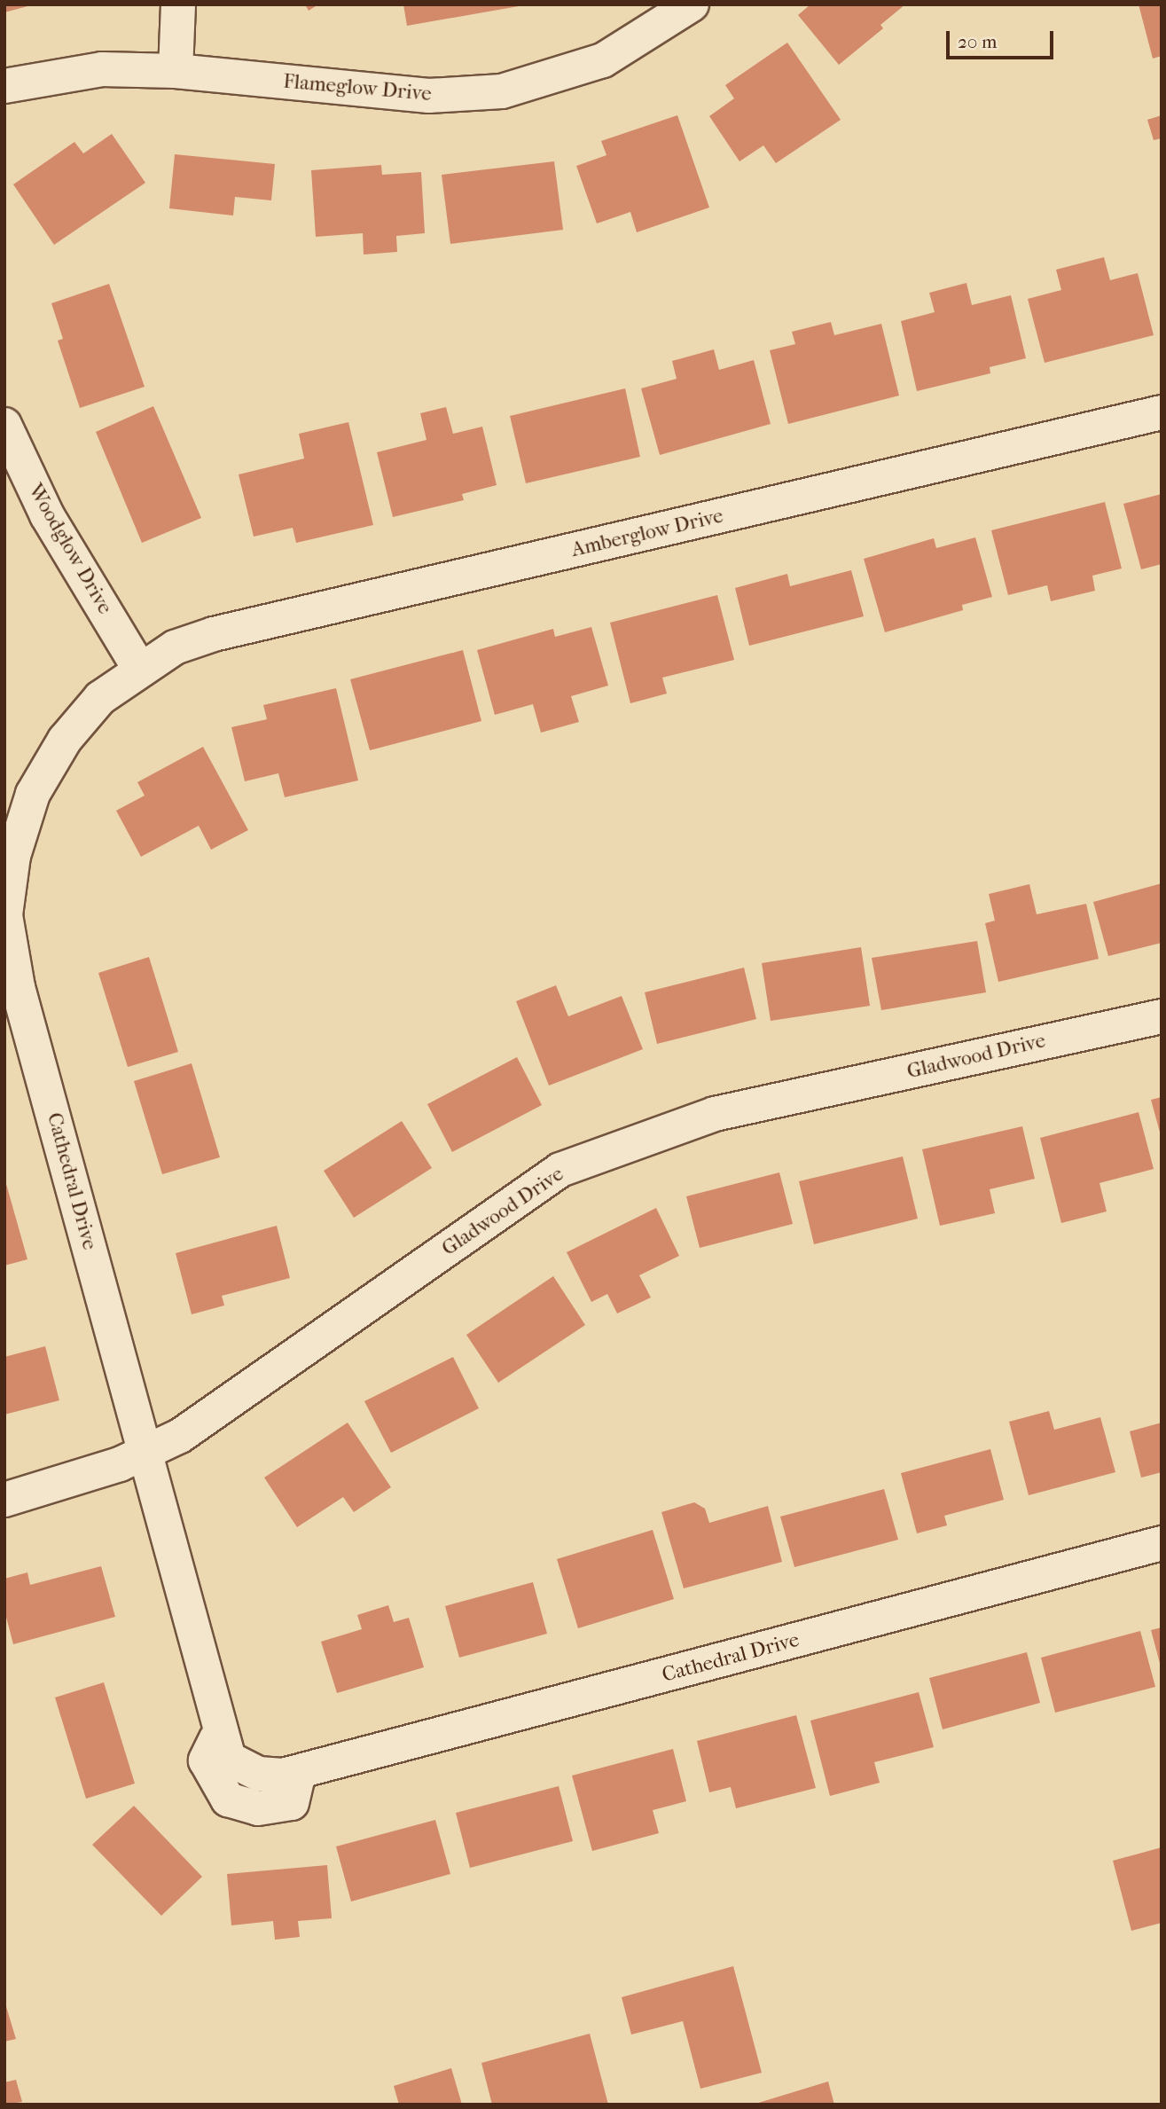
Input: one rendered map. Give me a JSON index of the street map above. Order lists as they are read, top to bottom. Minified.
{"streets":{"street":["Flameglow Drive","Amberglow Drive","Woodglow Drive","Gladwood Drive","Cathedral Drive"]},"crossings":[["Amberglow Drive","Woodglow Drive"],["Amberglow Drive","Cathedral Drive"],["Woodglow Drive","Cathedral Drive"],["Gladwood Drive","Cathedral Drive"]],"scale_bar":"20 m"}
